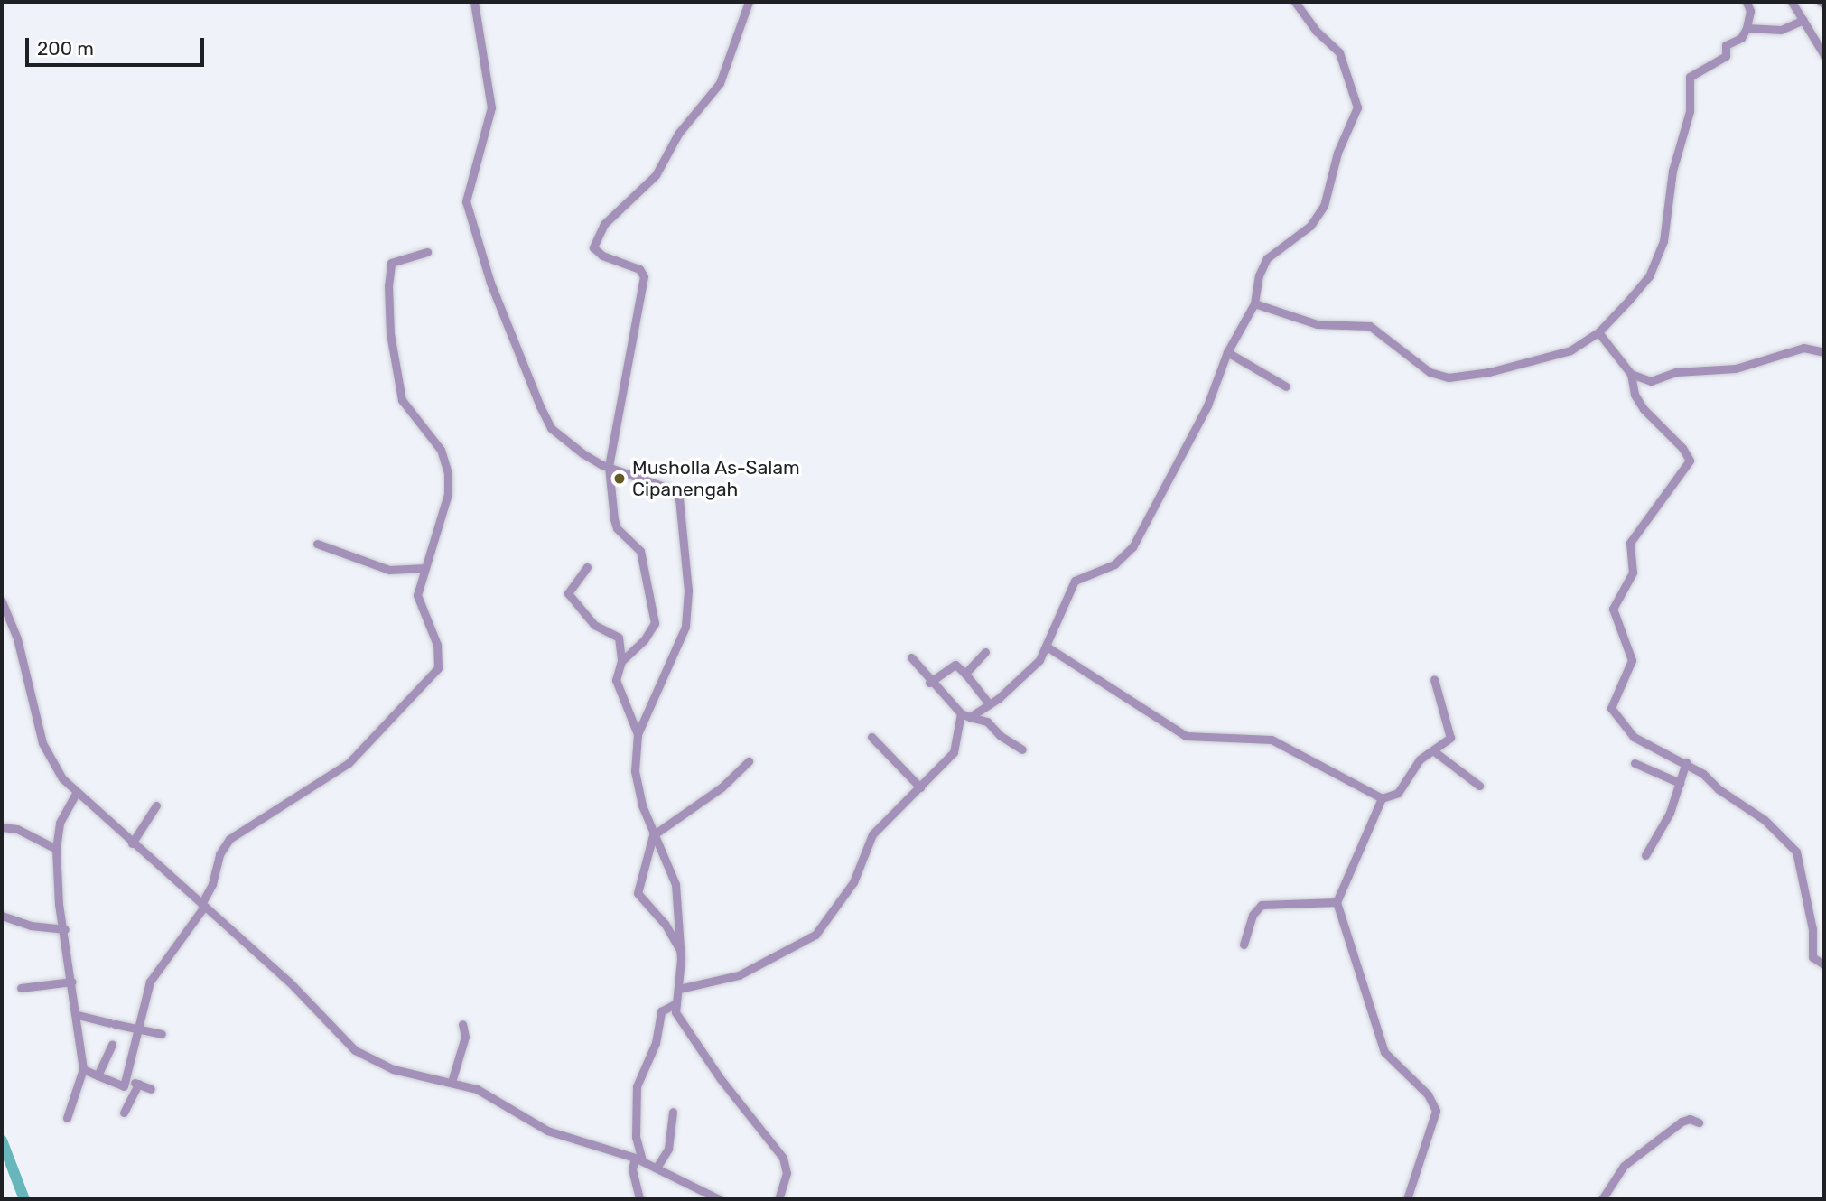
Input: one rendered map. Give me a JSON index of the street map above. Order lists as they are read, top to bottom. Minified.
{"places":["Musholla As-Salam Cipanengah"],"scale_bar":"200 m"}
